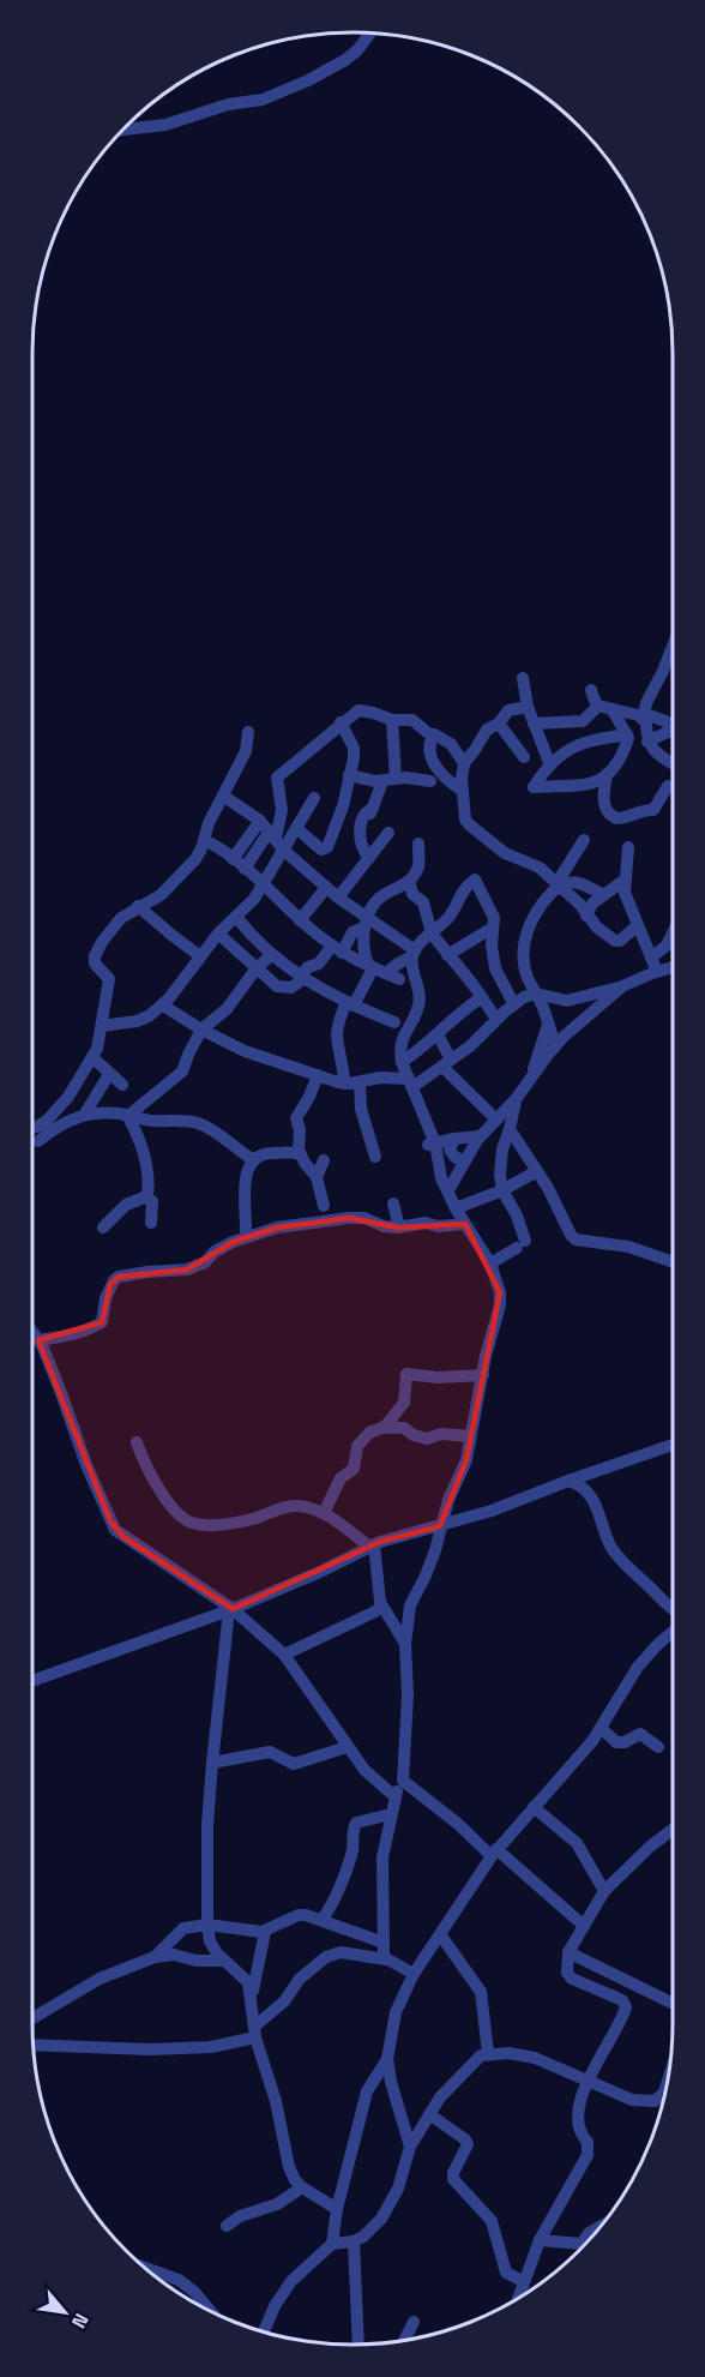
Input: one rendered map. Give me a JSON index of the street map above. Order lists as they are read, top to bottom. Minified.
{"north":"bottom right"}
